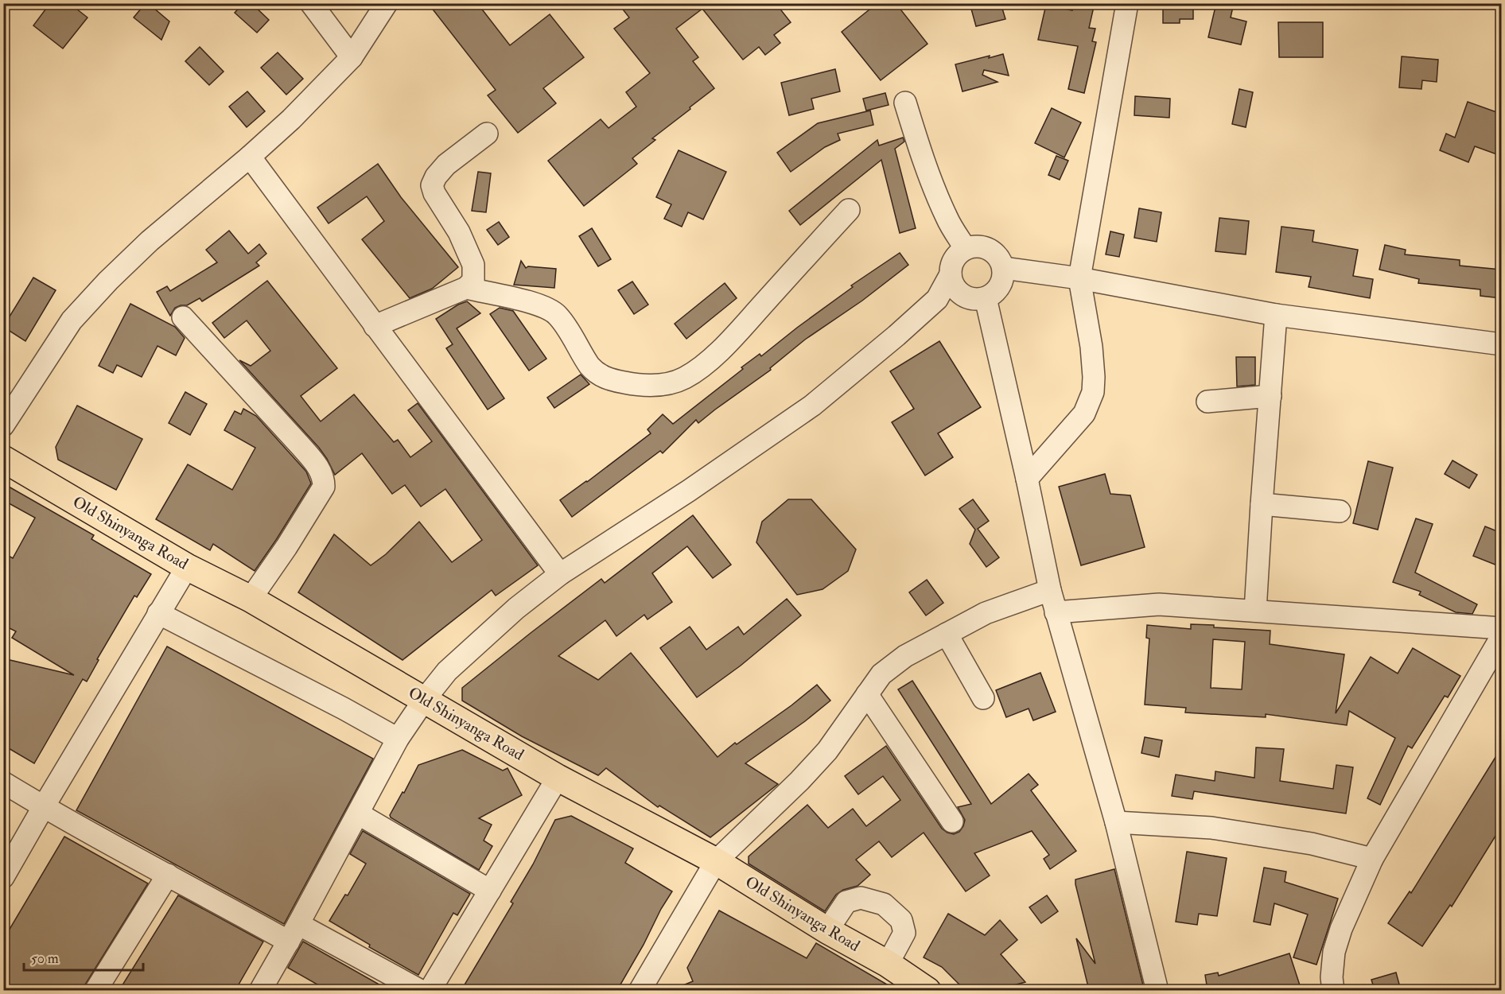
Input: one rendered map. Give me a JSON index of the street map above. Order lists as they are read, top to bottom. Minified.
{"streets":{"main road":["Old Shinyanga Road"]},"scale_bar":"50 m"}
